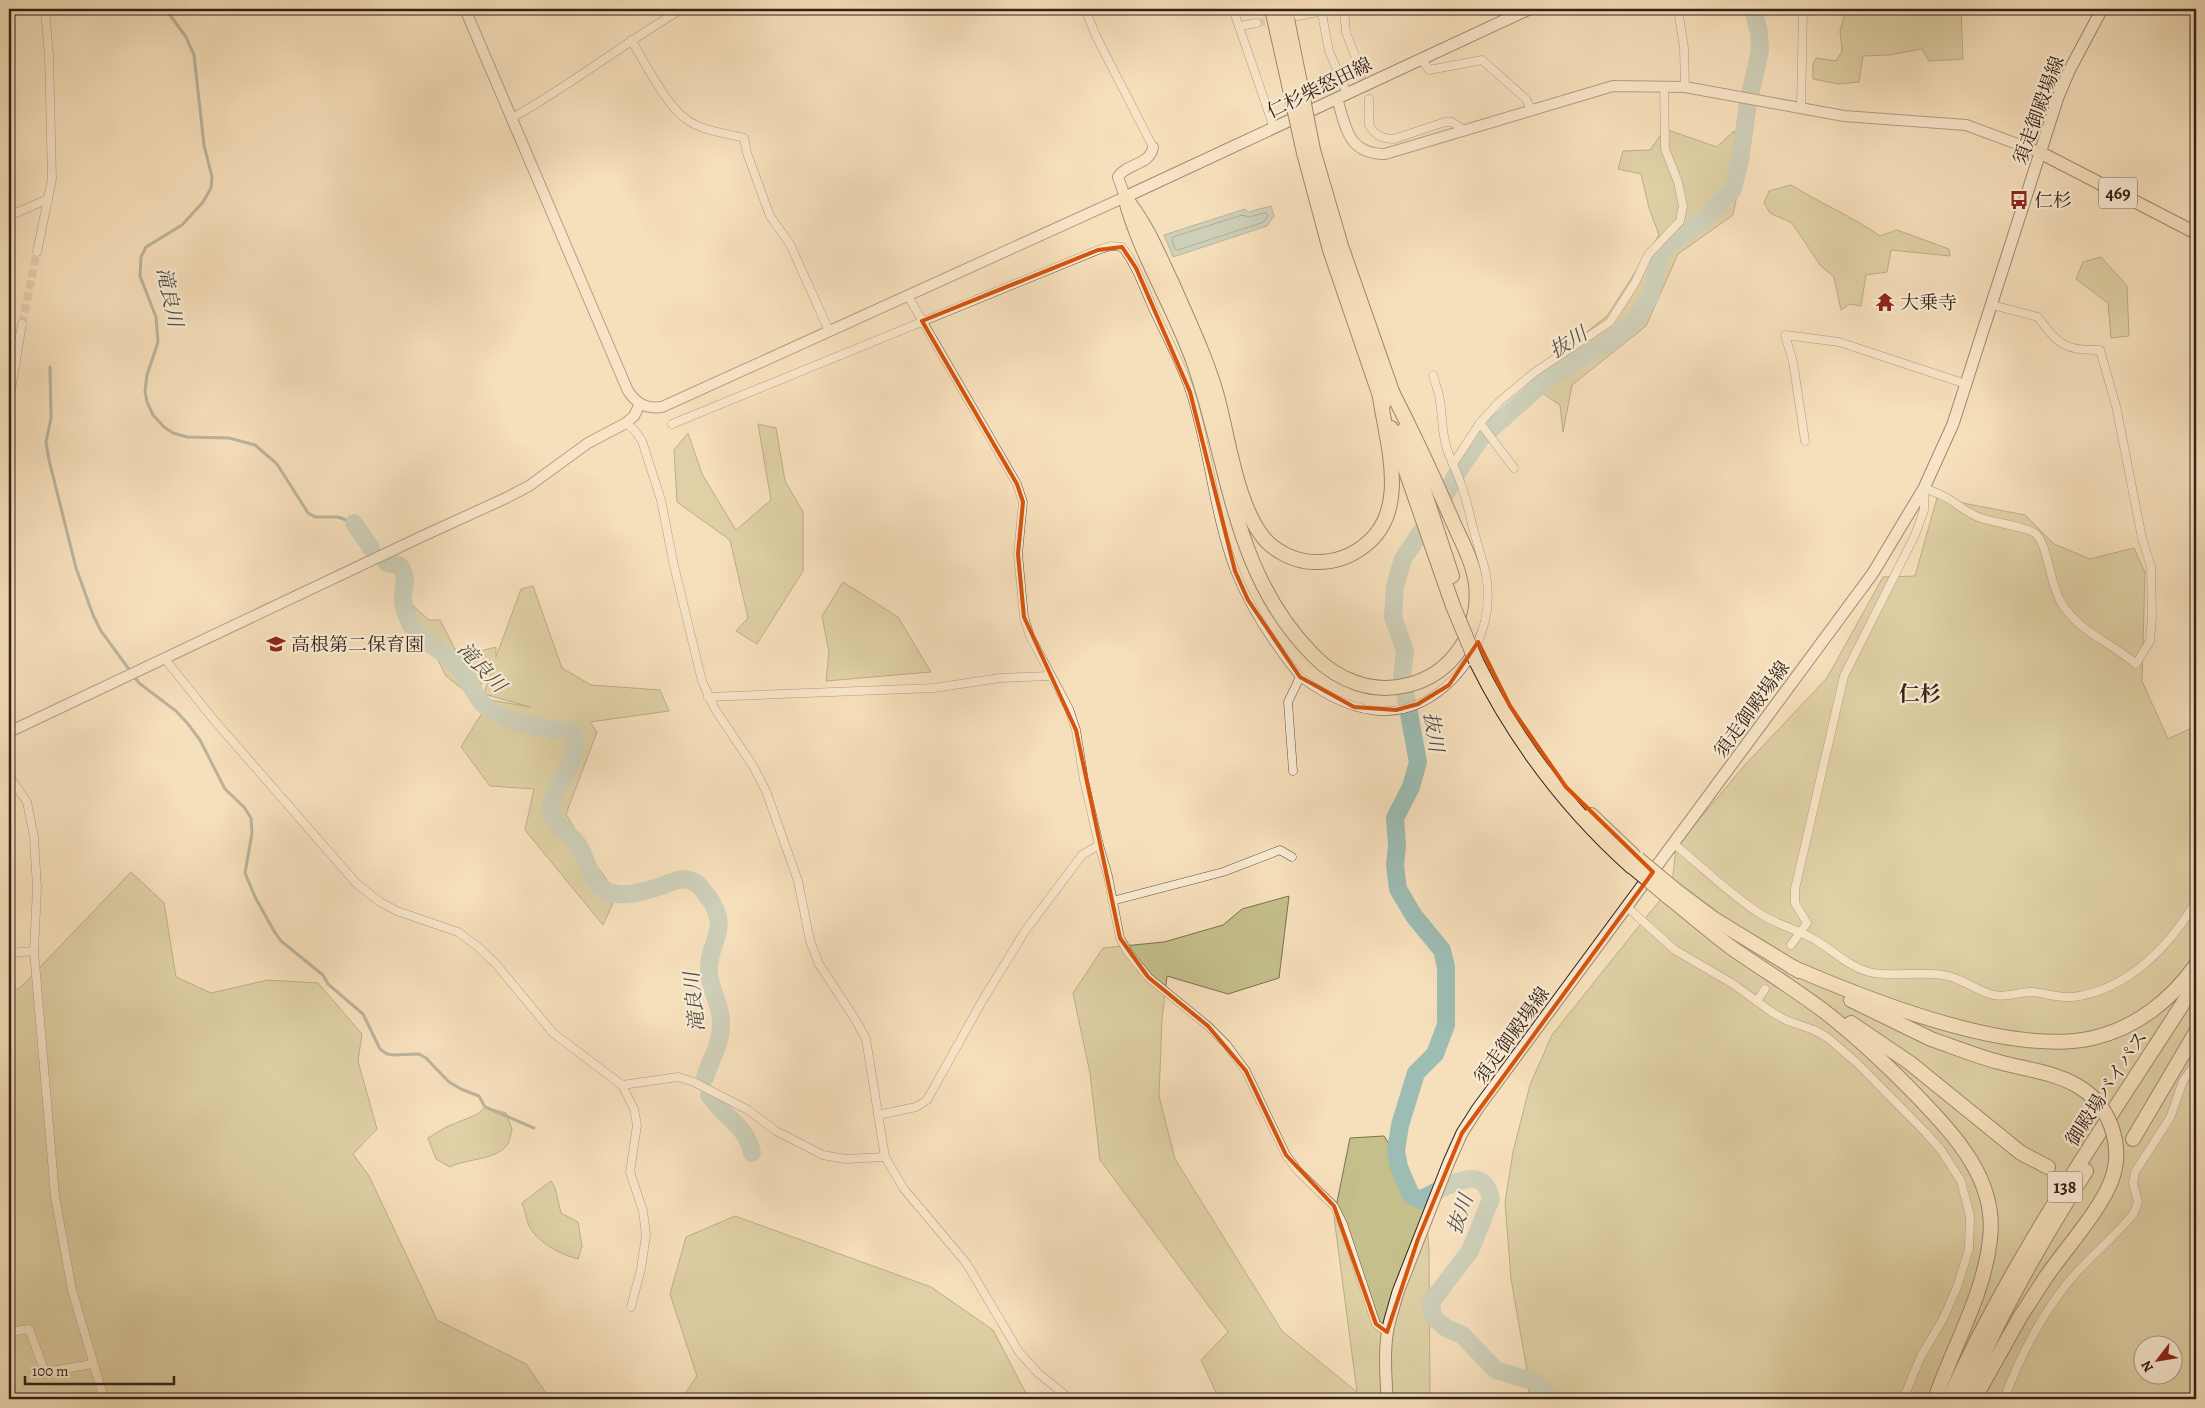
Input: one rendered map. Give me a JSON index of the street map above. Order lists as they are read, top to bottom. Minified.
{"streets":{"highway":["469","御殿場バイパス","138"],"main road":["仁杉柴怒田線","須走御殿場線"]},"crossings":[["須走御殿場線","469"]],"districts":["仁杉"],"water":["滝良川","抜川"],"places":{"bus stop":["仁杉"],"temple":["大乗寺"],"school or university":["高根第二保育園"]},"scale_bar":"100 m","north":"bottom left"}
